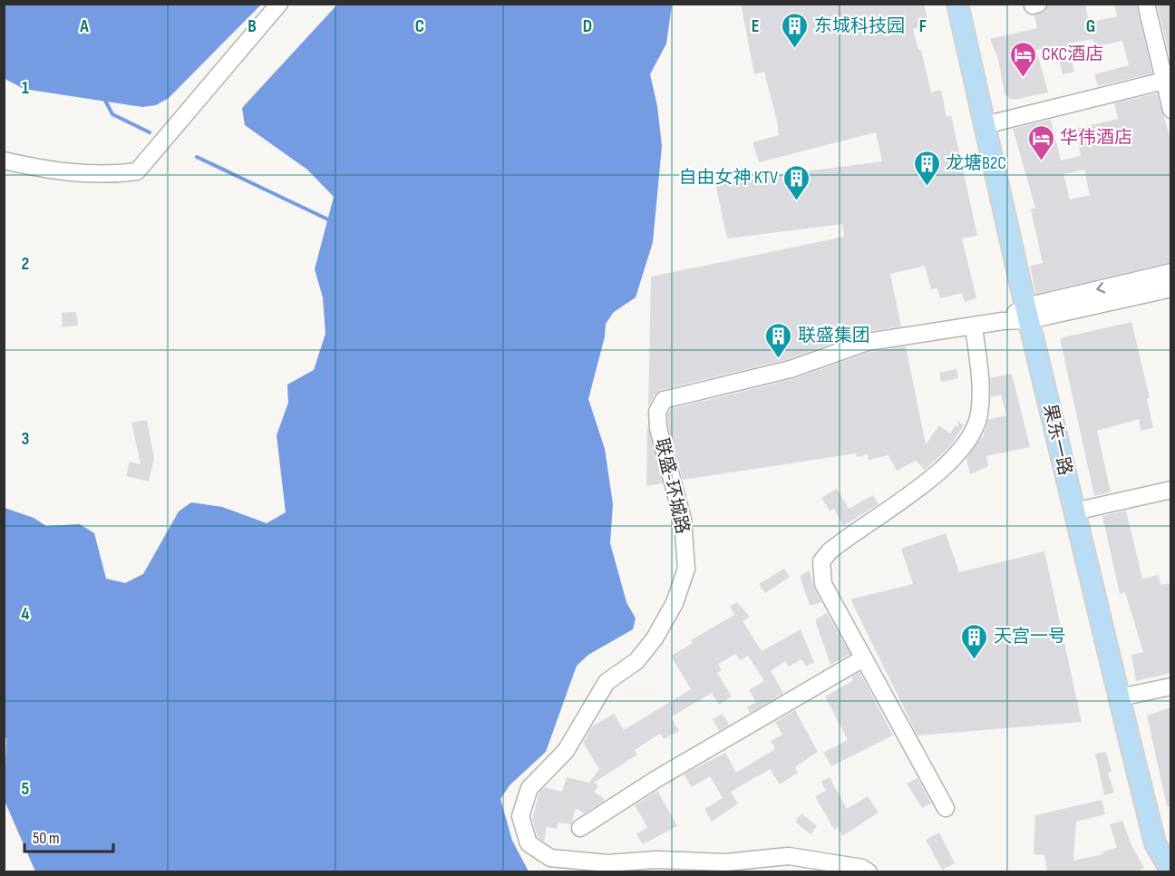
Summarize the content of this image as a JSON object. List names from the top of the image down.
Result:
{
  "streets": {
    "main road": ["果东一路"],
    "street": ["联盛-环城路"]
  },
  "crossings": [
    ["果东一路", "联盛-环城路"]
  ],
  "places": {
    "building": [
      "东城科技园",
      "龙塘B2C",
      "自由女神 KTV",
      "联盛集团",
      "天宫一号"
    ],
    "hotel": ["CKC酒店", "华伟酒店"]
  },
  "scale_bar": "50 m",
  "grid": {
    "columns": [
      "A",
      "B",
      "C",
      "D",
      "E",
      "F",
      "G"
    ],
    "rows": [
      "1",
      "2",
      "3",
      "4",
      "5"
    ]
  }
}
